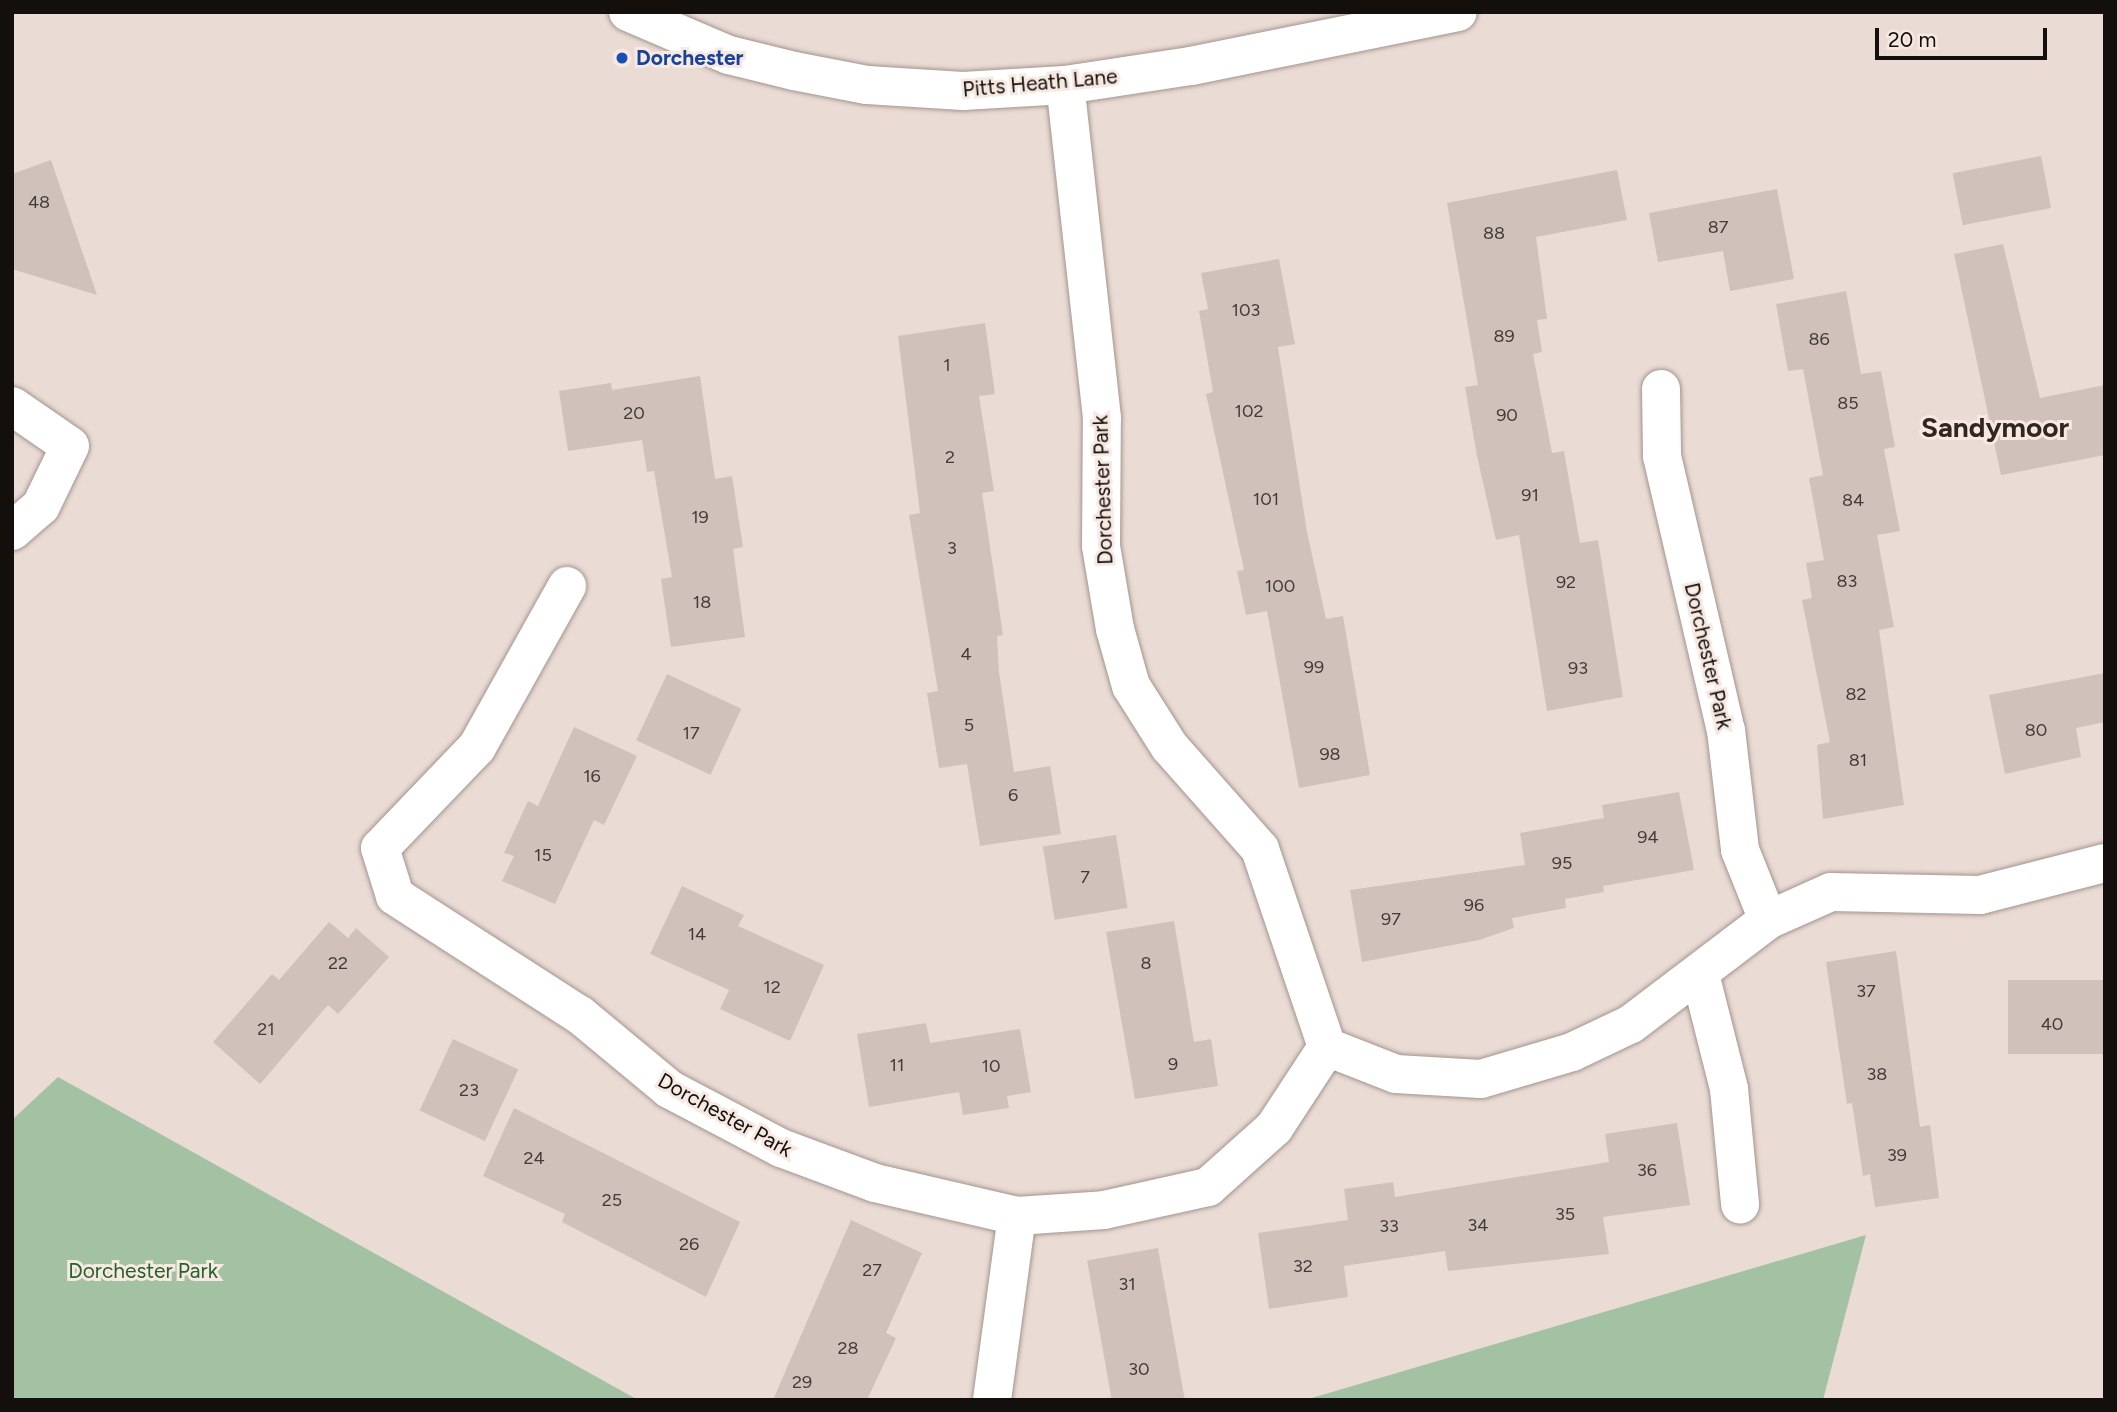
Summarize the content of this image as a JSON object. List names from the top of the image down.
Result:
{
  "streets": {
    "street": ["Pitts Heath Lane", "Dorchester Park"]
  },
  "crossings": [
    ["Pitts Heath Lane", "Dorchester Park"]
  ],
  "districts": ["Sandymoor"],
  "parks": ["Dorchester Park"],
  "places": ["Dorchester"],
  "house_numbers": [
    "48",
    "87",
    "88",
    "103",
    "89",
    "86",
    "1",
    "85",
    "102",
    "20",
    "90",
    "2",
    "91",
    "101",
    "84",
    "19",
    "3",
    "83",
    "92",
    "100",
    "18",
    "4",
    "99",
    "93",
    "82",
    "5",
    "80",
    "17",
    "98",
    "81",
    "16",
    "6",
    "94",
    "15",
    "95",
    "7",
    "96",
    "97",
    "14",
    "22",
    "8",
    "12",
    "37",
    "40",
    "21",
    "9",
    "11",
    "10",
    "38",
    "23",
    "39",
    "24",
    "36",
    "25",
    "35",
    "34",
    "33",
    "26",
    "32",
    "27",
    "31",
    "28",
    "30",
    "29"
  ],
  "scale_bar": "20 m"
}
